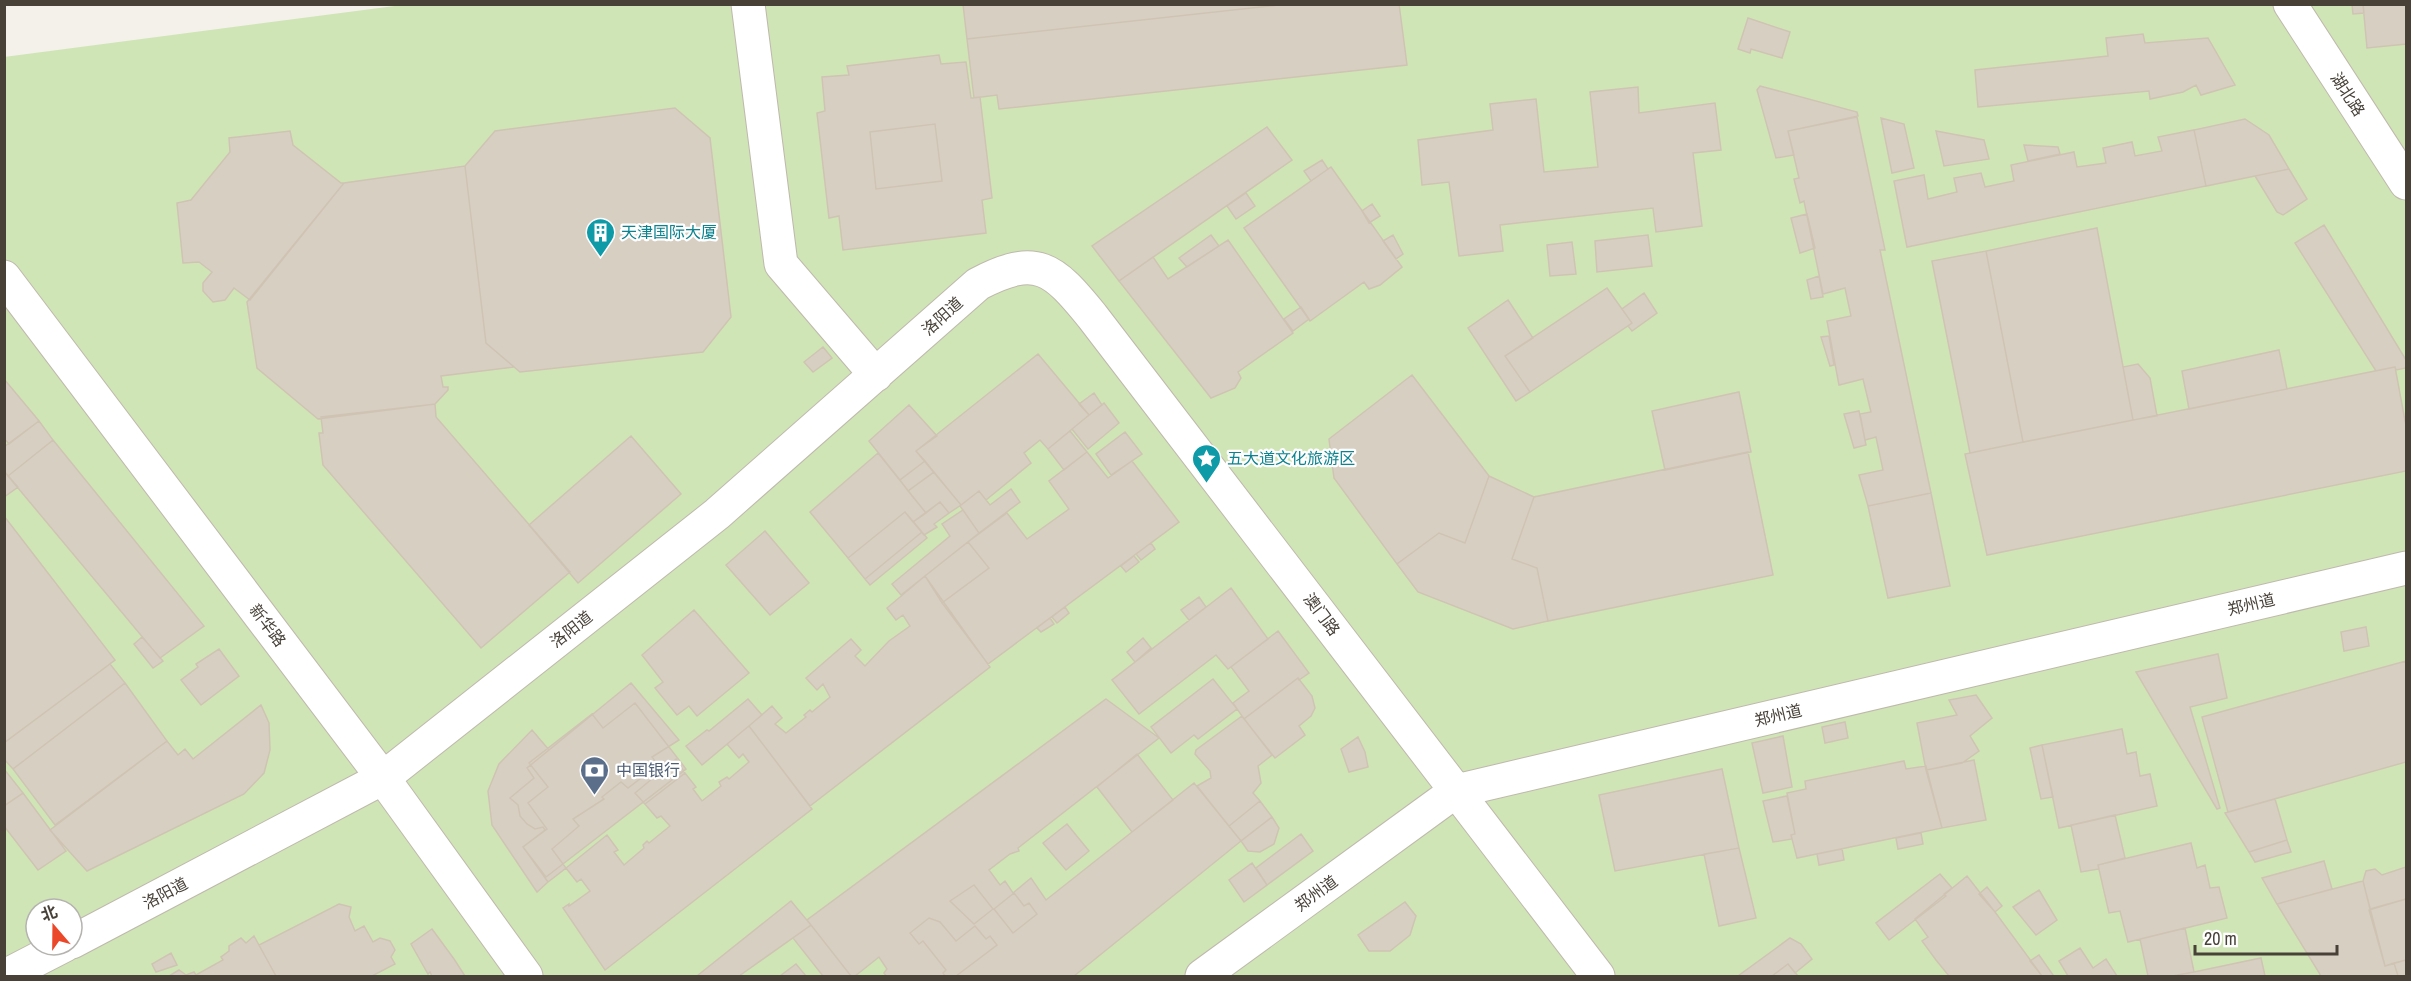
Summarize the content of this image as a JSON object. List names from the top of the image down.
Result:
{
  "streets": {
    "street": [
      "湖北路",
      "洛阳道",
      "郑州道",
      "澳门路",
      "新华路"
    ]
  },
  "crossings": [
    ["洛阳道", "澳门路"],
    ["洛阳道", "新华路"],
    ["郑州道", "澳门路"]
  ],
  "places": {
    "building": ["天津国际大厦"],
    "place": ["五大道文化旅游区"],
    "bank": ["中国银行"]
  },
  "scale_bar": "20 m",
  "north": "top"
}
